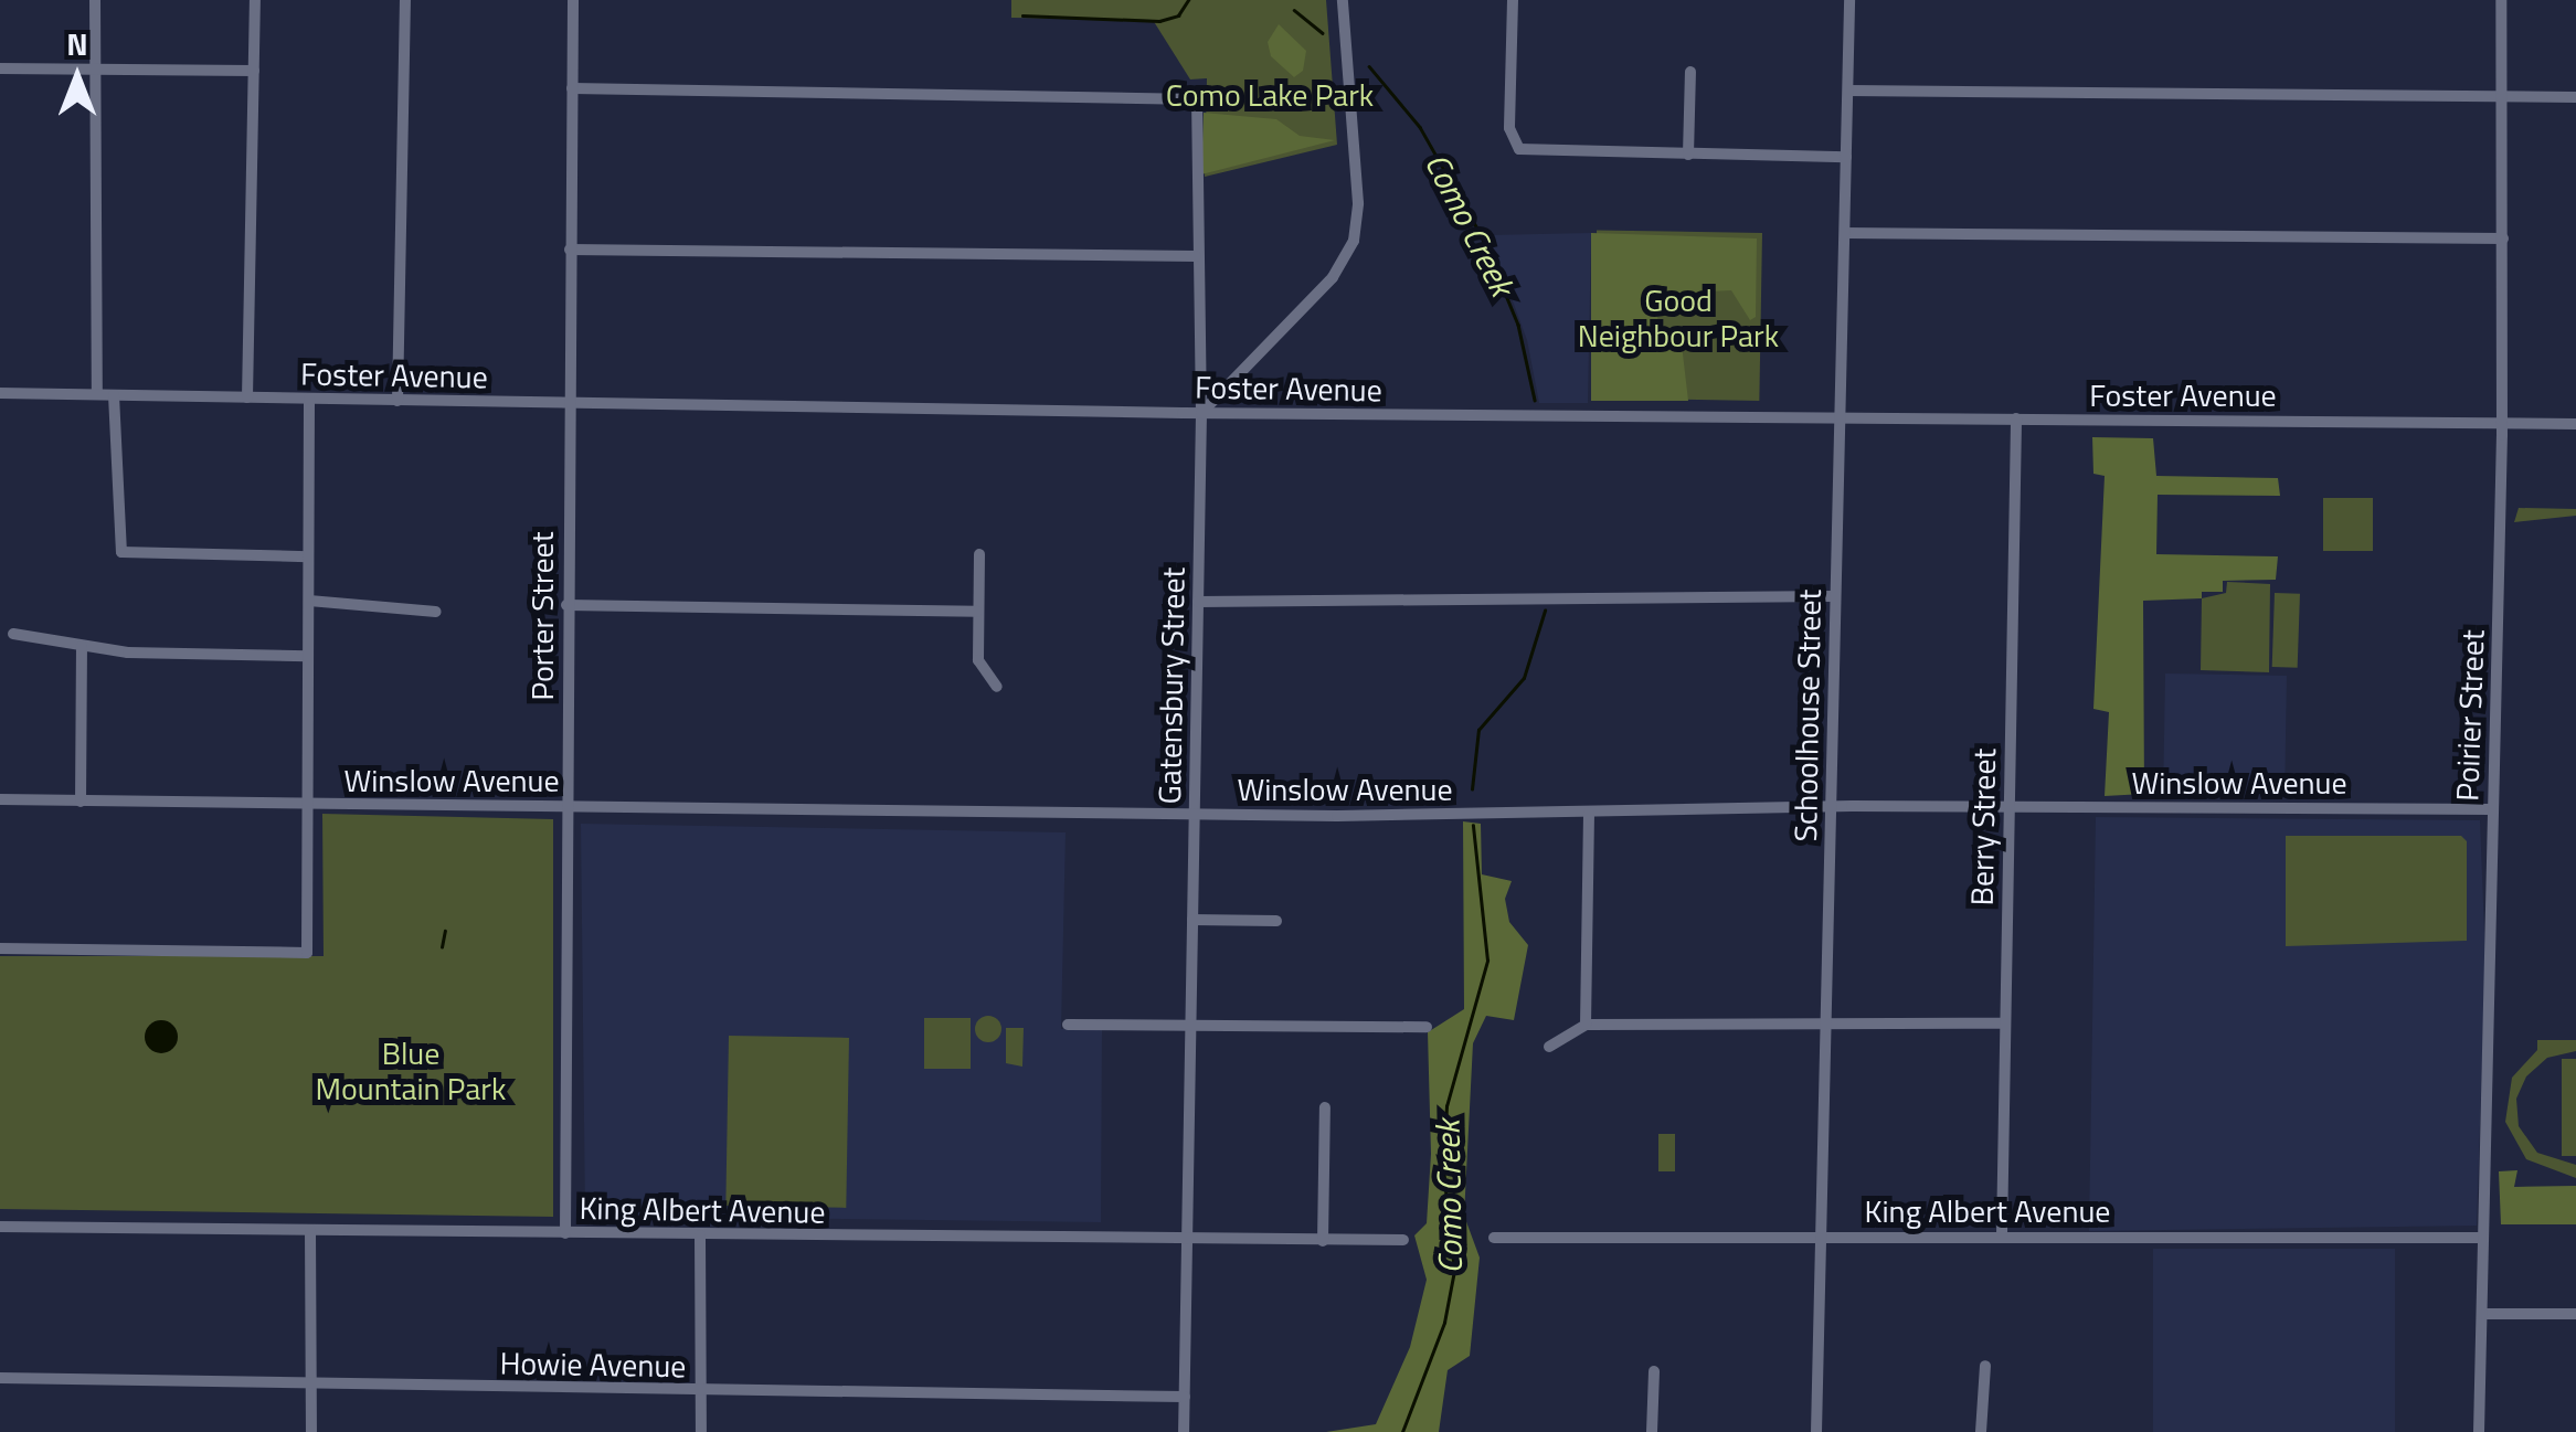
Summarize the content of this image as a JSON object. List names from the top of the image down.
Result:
{
  "streets": {
    "street": [
      "Foster Avenue",
      "Porter Street",
      "Gatensbury Street",
      "Schoolhouse Street",
      "Poirier Street",
      "Winslow Avenue",
      "Berry Street",
      "King Albert Avenue",
      "Howie Avenue"
    ]
  },
  "crossings": [
    ["Foster Avenue", "Porter Street"],
    ["Foster Avenue", "Gatensbury Street"],
    ["Foster Avenue", "Schoolhouse Street"],
    ["Foster Avenue", "Poirier Street"],
    ["Foster Avenue", "Berry Street"],
    ["Porter Street", "Gatensbury Street"],
    ["Porter Street", "Winslow Avenue"],
    ["Porter Street", "King Albert Avenue"],
    ["Gatensbury Street", "Winslow Avenue"],
    ["Gatensbury Street", "King Albert Avenue"],
    ["Gatensbury Street", "Howie Avenue"],
    ["Schoolhouse Street", "Winslow Avenue"],
    ["Schoolhouse Street", "King Albert Avenue"],
    ["Poirier Street", "Winslow Avenue"],
    ["Poirier Street", "King Albert Avenue"],
    ["Winslow Avenue", "Berry Street"],
    ["Berry Street", "King Albert Avenue"]
  ],
  "water": ["Como Creek"],
  "parks": ["Como Lake Park", "Good Neighbour Park", "Blue Mountain Park"],
  "north": "top"
}
